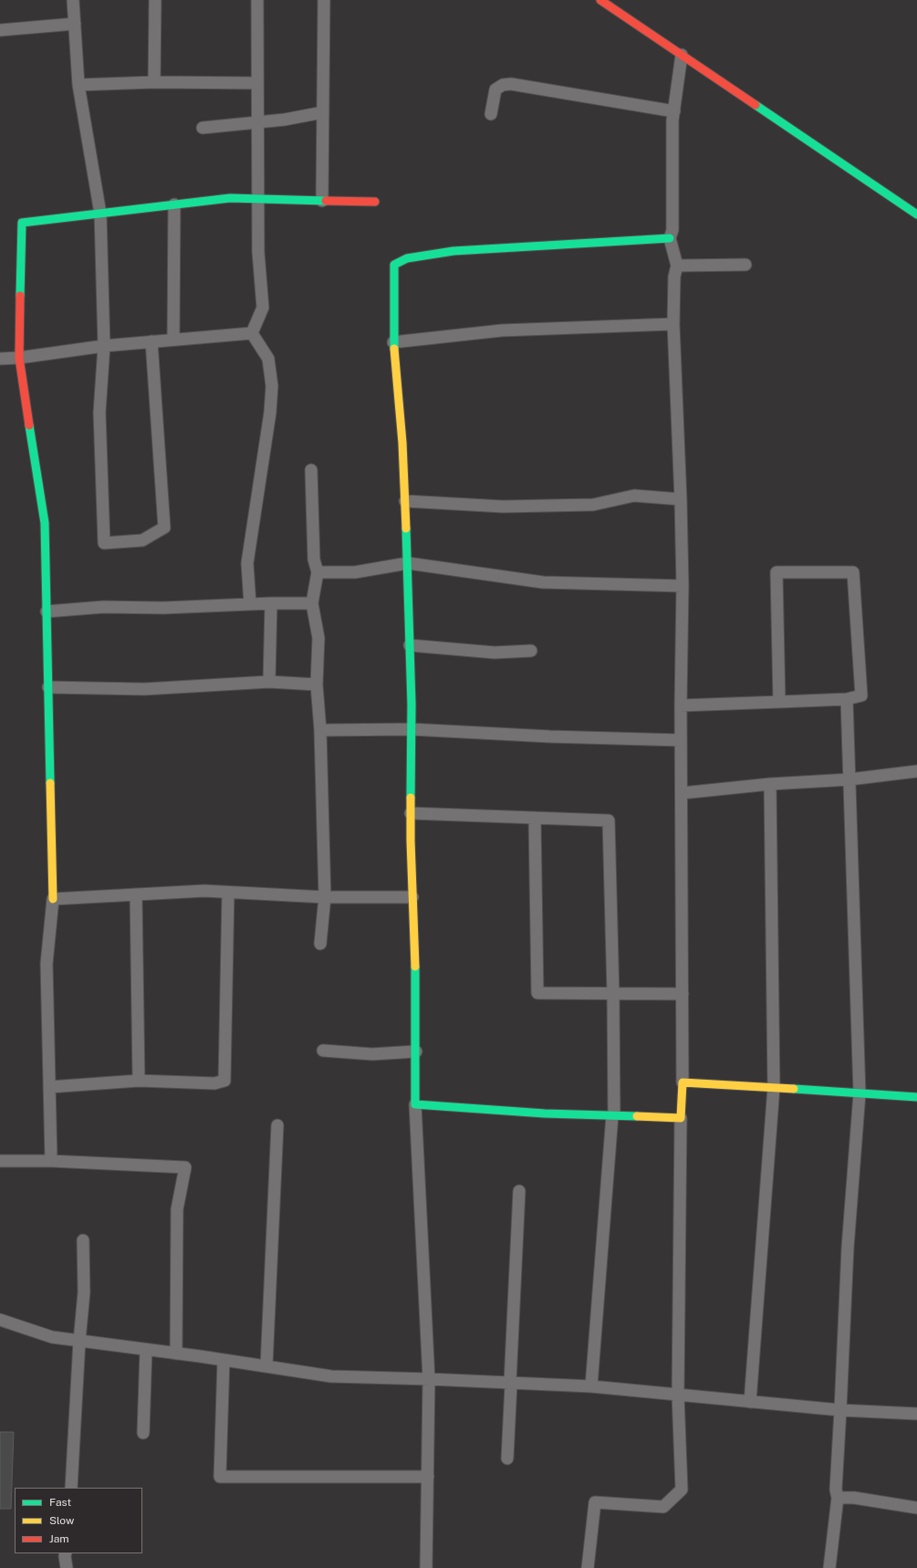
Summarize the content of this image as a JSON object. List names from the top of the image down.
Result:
{
  "legend": ["Fast", "Slow", "Jam"]
}
